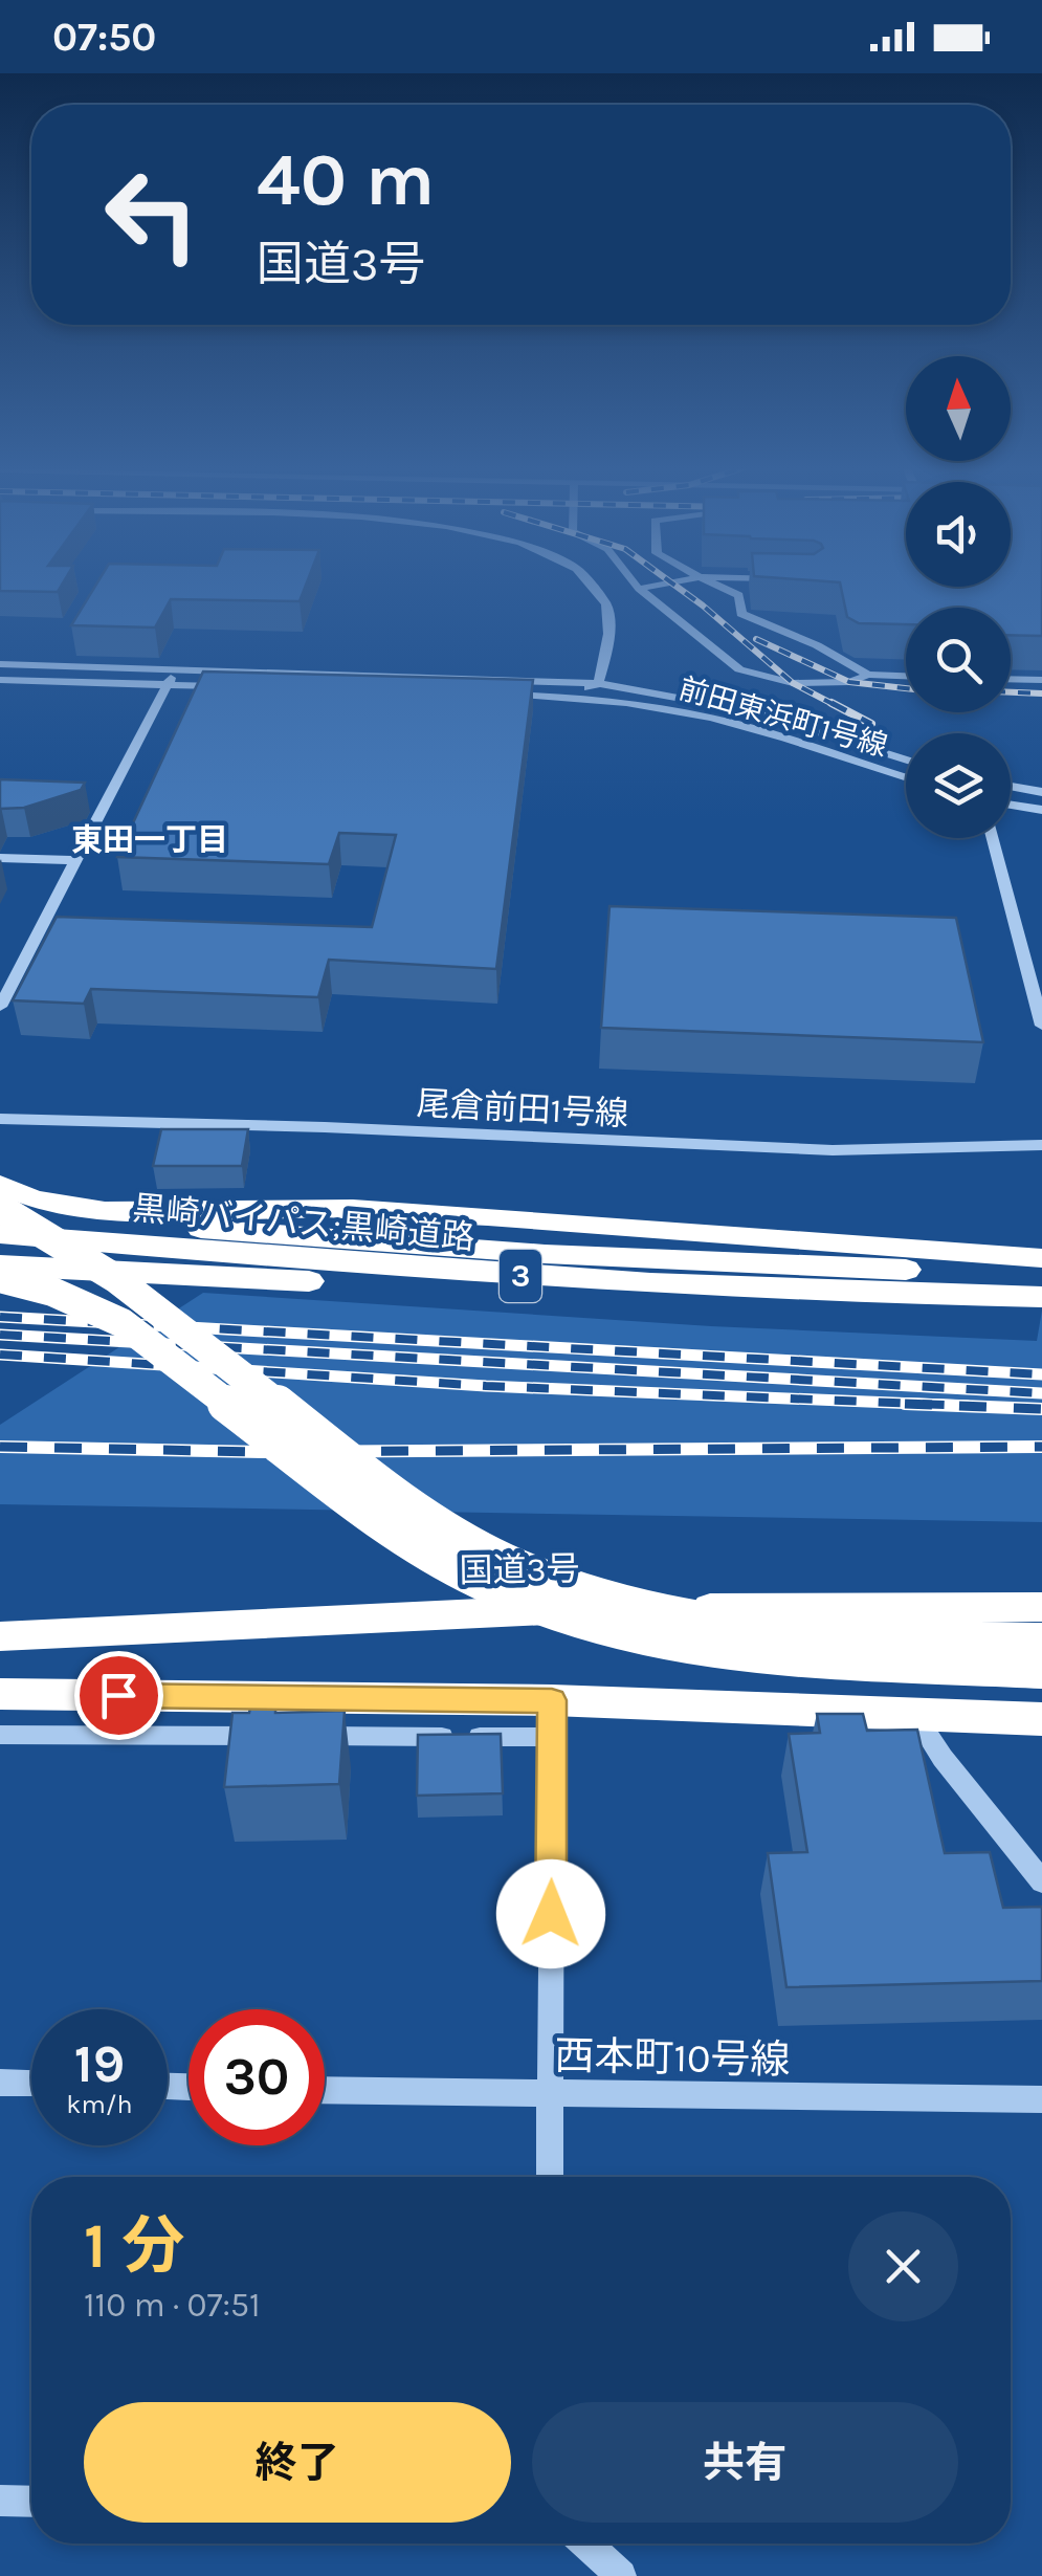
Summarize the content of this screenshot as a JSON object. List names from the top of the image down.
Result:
{
  "streets": {
    "highway": ["黒崎バイパス;黒崎道路", "3", "国道3号"],
    "street": ["前田東浜町1号線", "尾倉前田1号線", "西本町10号線"]
  },
  "districts": ["東田一丁目"],
  "north": "top",
  "page": {
    "status": "07:50",
    "turn": ["40 m", "国道3号"],
    "speed": "19 km/h",
    "limit": "30",
    "heading": ["1 分", "110 m · 07:51"],
    "buttons": ["終了", "共有"]
  }
}
